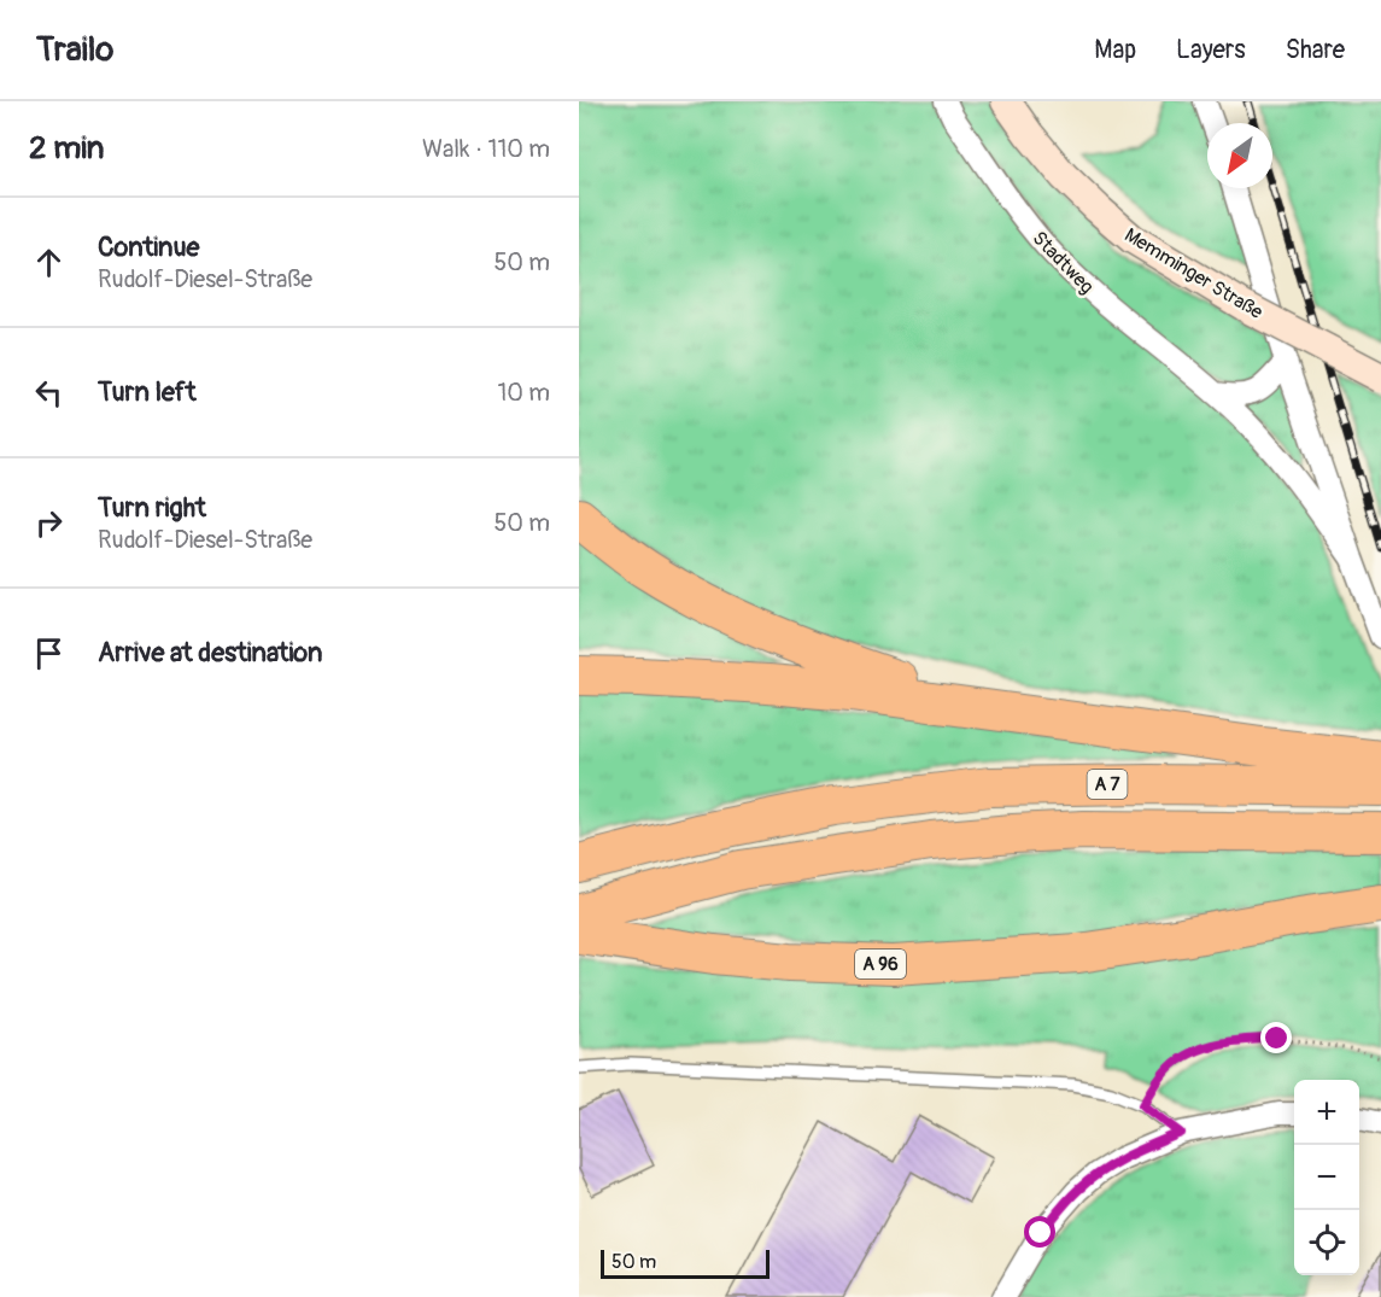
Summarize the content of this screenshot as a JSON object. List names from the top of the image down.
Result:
{
  "streets": {
    "highway": ["A 7", "A 96"],
    "street": ["Stadtweg", "Memminger Straße"]
  },
  "scale_bar": "50 m",
  "north": "bottom left",
  "page": {
    "header": "Trailo",
    "nav": ["Map", "Layers", "Share"],
    "heading": ["2 min", "Walk · 110 m"],
    "list": [
      ["Continue", "Rudolf-Diesel-Straße", "50 m"],
      ["Turn left", "10 m"],
      ["Turn right", "Rudolf-Diesel-Straße", "50 m"],
      "Arrive at destination"
    ],
    "map_buttons": ["+", "−"],
    "scale": "50 m"
  }
}
